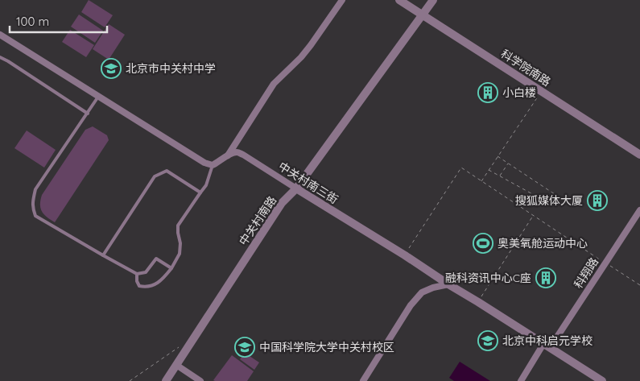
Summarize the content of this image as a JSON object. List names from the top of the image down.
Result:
{
  "streets": {
    "street": [
      "科学院南路",
      "中关村南三街",
      "中关村南路",
      "科翔路"
    ]
  },
  "crossings": [
    ["科学院南路", "中关村南路"],
    ["中关村南三街", "中关村南路"],
    ["中关村南三街", "科翔路"]
  ],
  "places": {
    "school or university": ["北京市中关村中学", "北京中科启元学校", "中国科学院大学中关村校区"],
    "building": ["小白楼", "搜狐媒体大厦", "融科资讯中心C座"],
    "sports": ["奥美氧舱运动中心"]
  },
  "scale_bar": "100 m"
}
